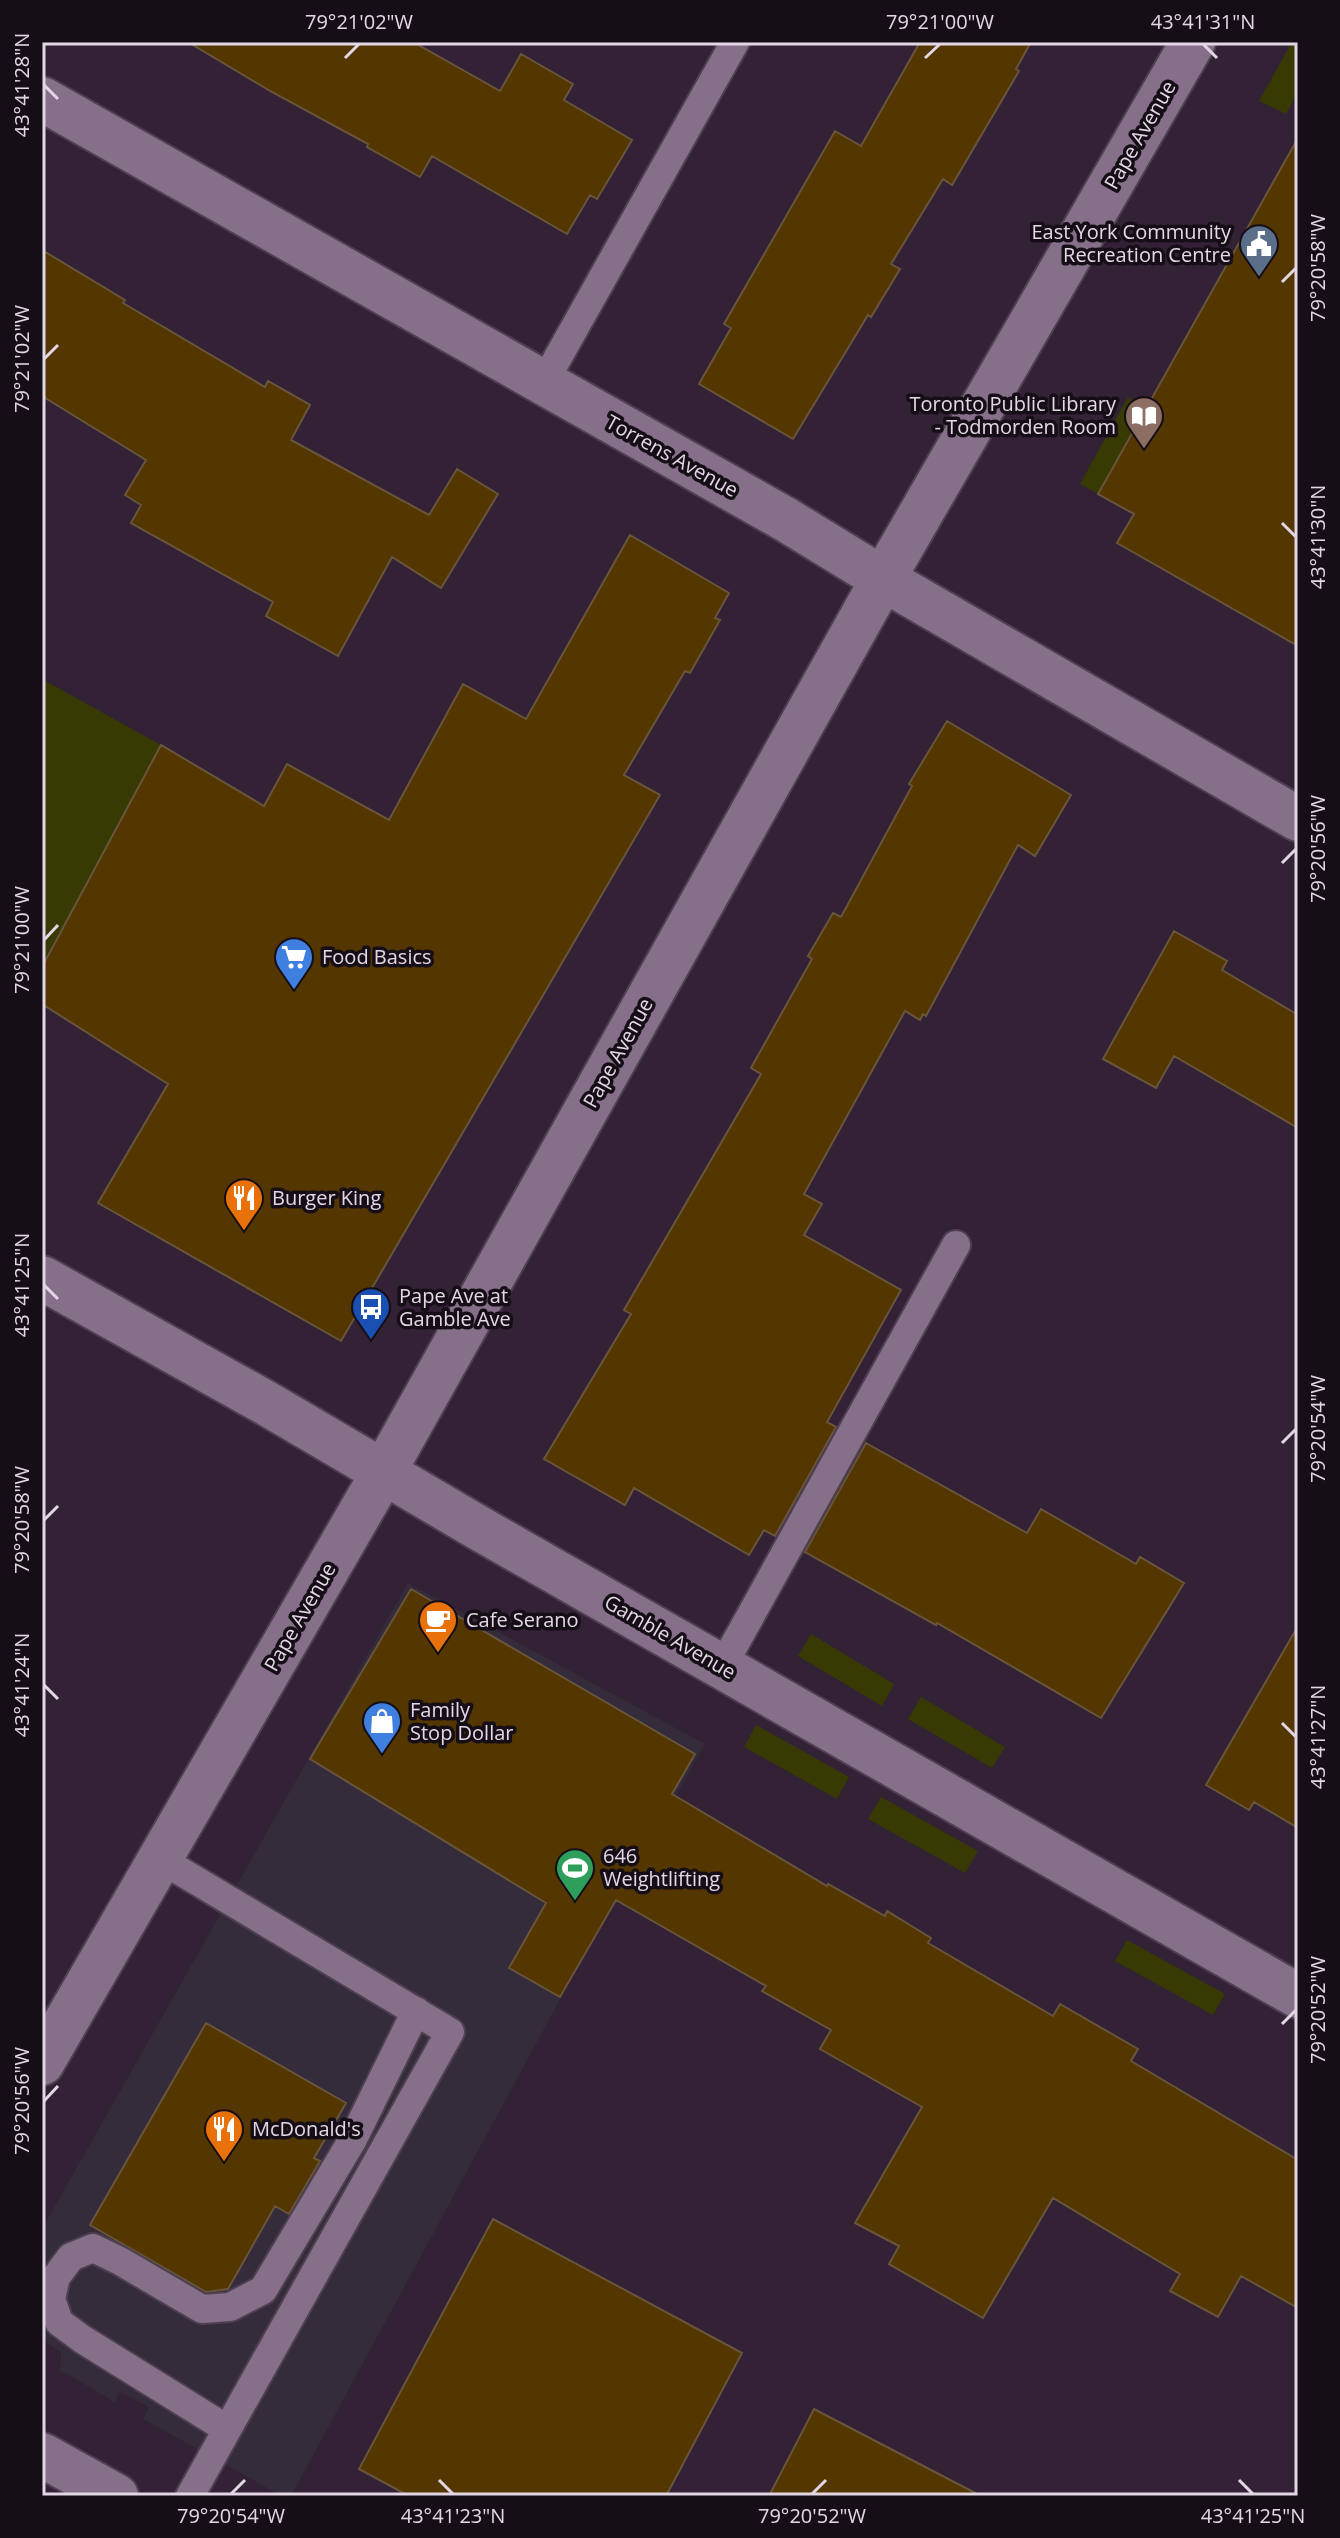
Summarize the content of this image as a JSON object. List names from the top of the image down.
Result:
{
  "streets": {
    "street": ["Pape Avenue", "Torrens Avenue", "Gamble Avenue"]
  },
  "crossings": [
    ["Pape Avenue", "Torrens Avenue"],
    ["Pape Avenue", "Gamble Avenue"]
  ],
  "places": {
    "public building": ["East York Community Recreation Centre"],
    "library": ["Toronto Public Library - Todmorden Room"],
    "supermarket": ["Food Basics"],
    "restaurant": ["Burger King", "McDonald's"],
    "bus stop": ["Pape Ave at Gamble Ave"],
    "cafe": ["Cafe Serano"],
    "shop": ["Family Stop Dollar"],
    "sports": ["646 Weightlifting"]
  },
  "coordinates": [
    "79°21'02\"W",
    "79°21'00\"W",
    "43°41'31\"N",
    "43°41'28\"N",
    "79°20'58\"W",
    "43°41'30\"N",
    "79°20'56\"W",
    "43°41'25\"N",
    "79°20'54\"W",
    "43°41'24\"N",
    "43°41'27\"N",
    "79°20'52\"W",
    "43°41'23\"N"
  ]
}
